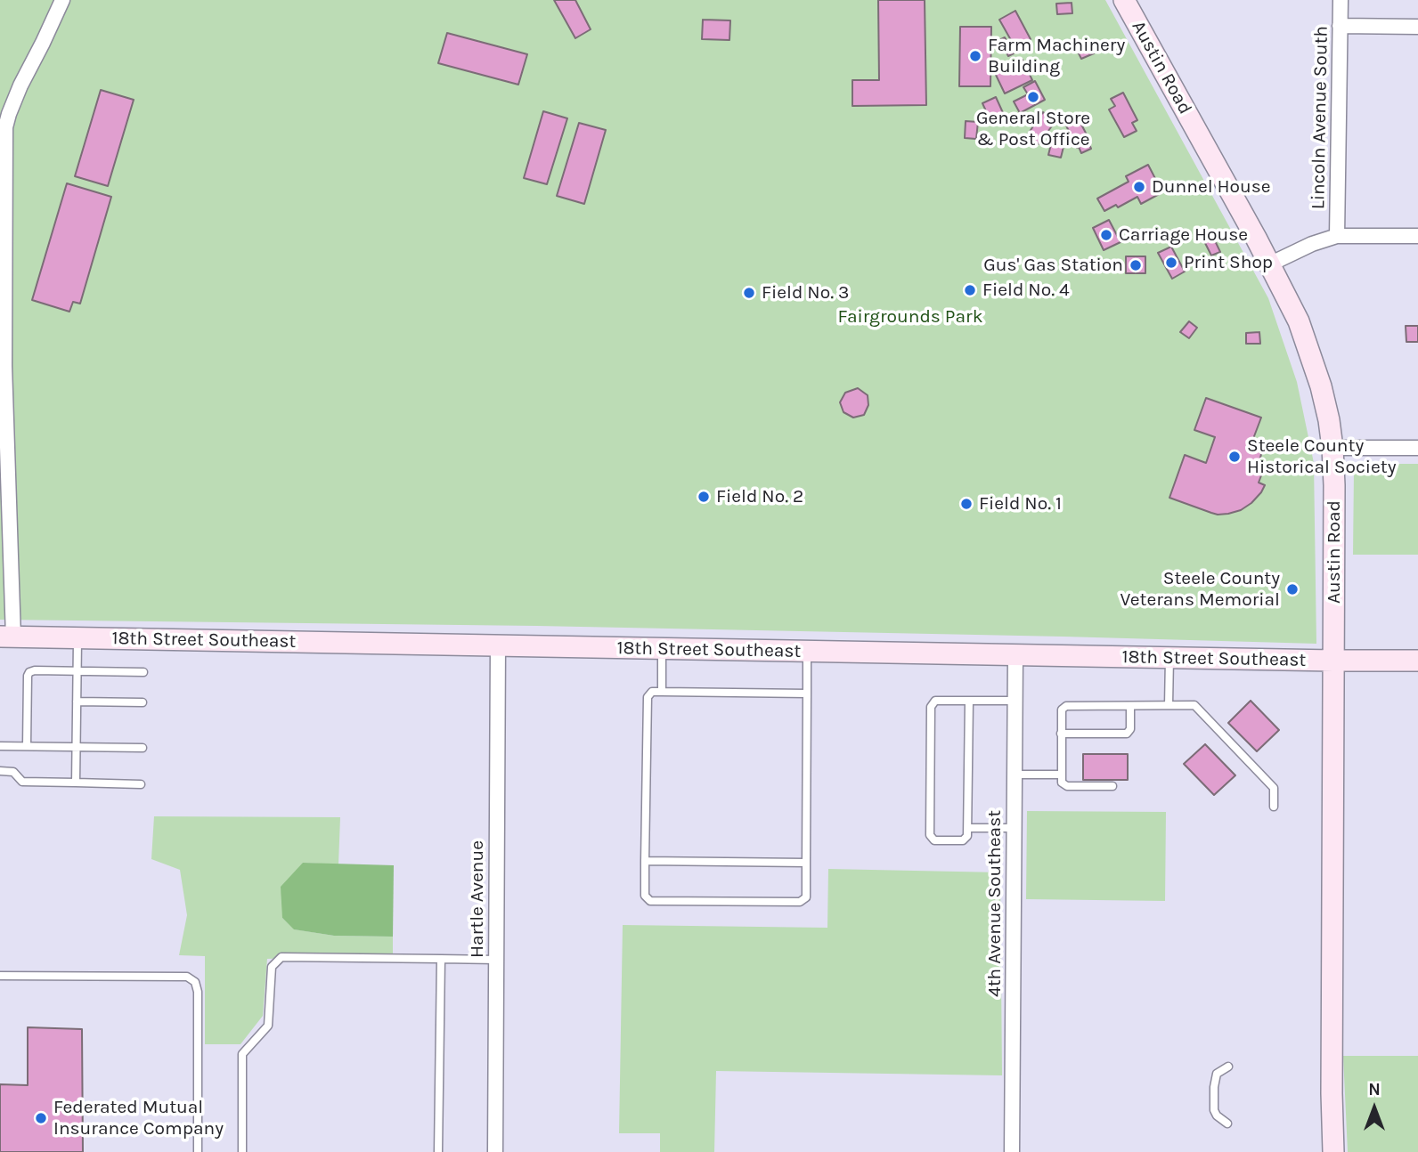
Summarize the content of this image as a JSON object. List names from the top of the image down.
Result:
{
  "streets": {
    "street": [
      "Austin Road",
      "Lincoln Avenue South",
      "18th Street Southeast",
      "Hartle Avenue",
      "4th Avenue Southeast"
    ]
  },
  "crossings": [
    ["Austin Road", "18th Street Southeast"],
    ["18th Street Southeast", "Hartle Avenue"],
    ["18th Street Southeast", "4th Avenue Southeast"]
  ],
  "parks": ["Fairgrounds Park"],
  "places": [
    "Farm Machinery Building",
    "General Store & Post Office",
    "Dunnel House",
    "Carriage House",
    "Print Shop",
    "Gus' Gas Station",
    "Field No. 4",
    "Field No. 3",
    "Steele County Historical Society",
    "Field No. 2",
    "Field No. 1",
    "Steele County Veterans Memorial",
    "Federated Mutual Insurance Company"
  ],
  "north": "top"
}
